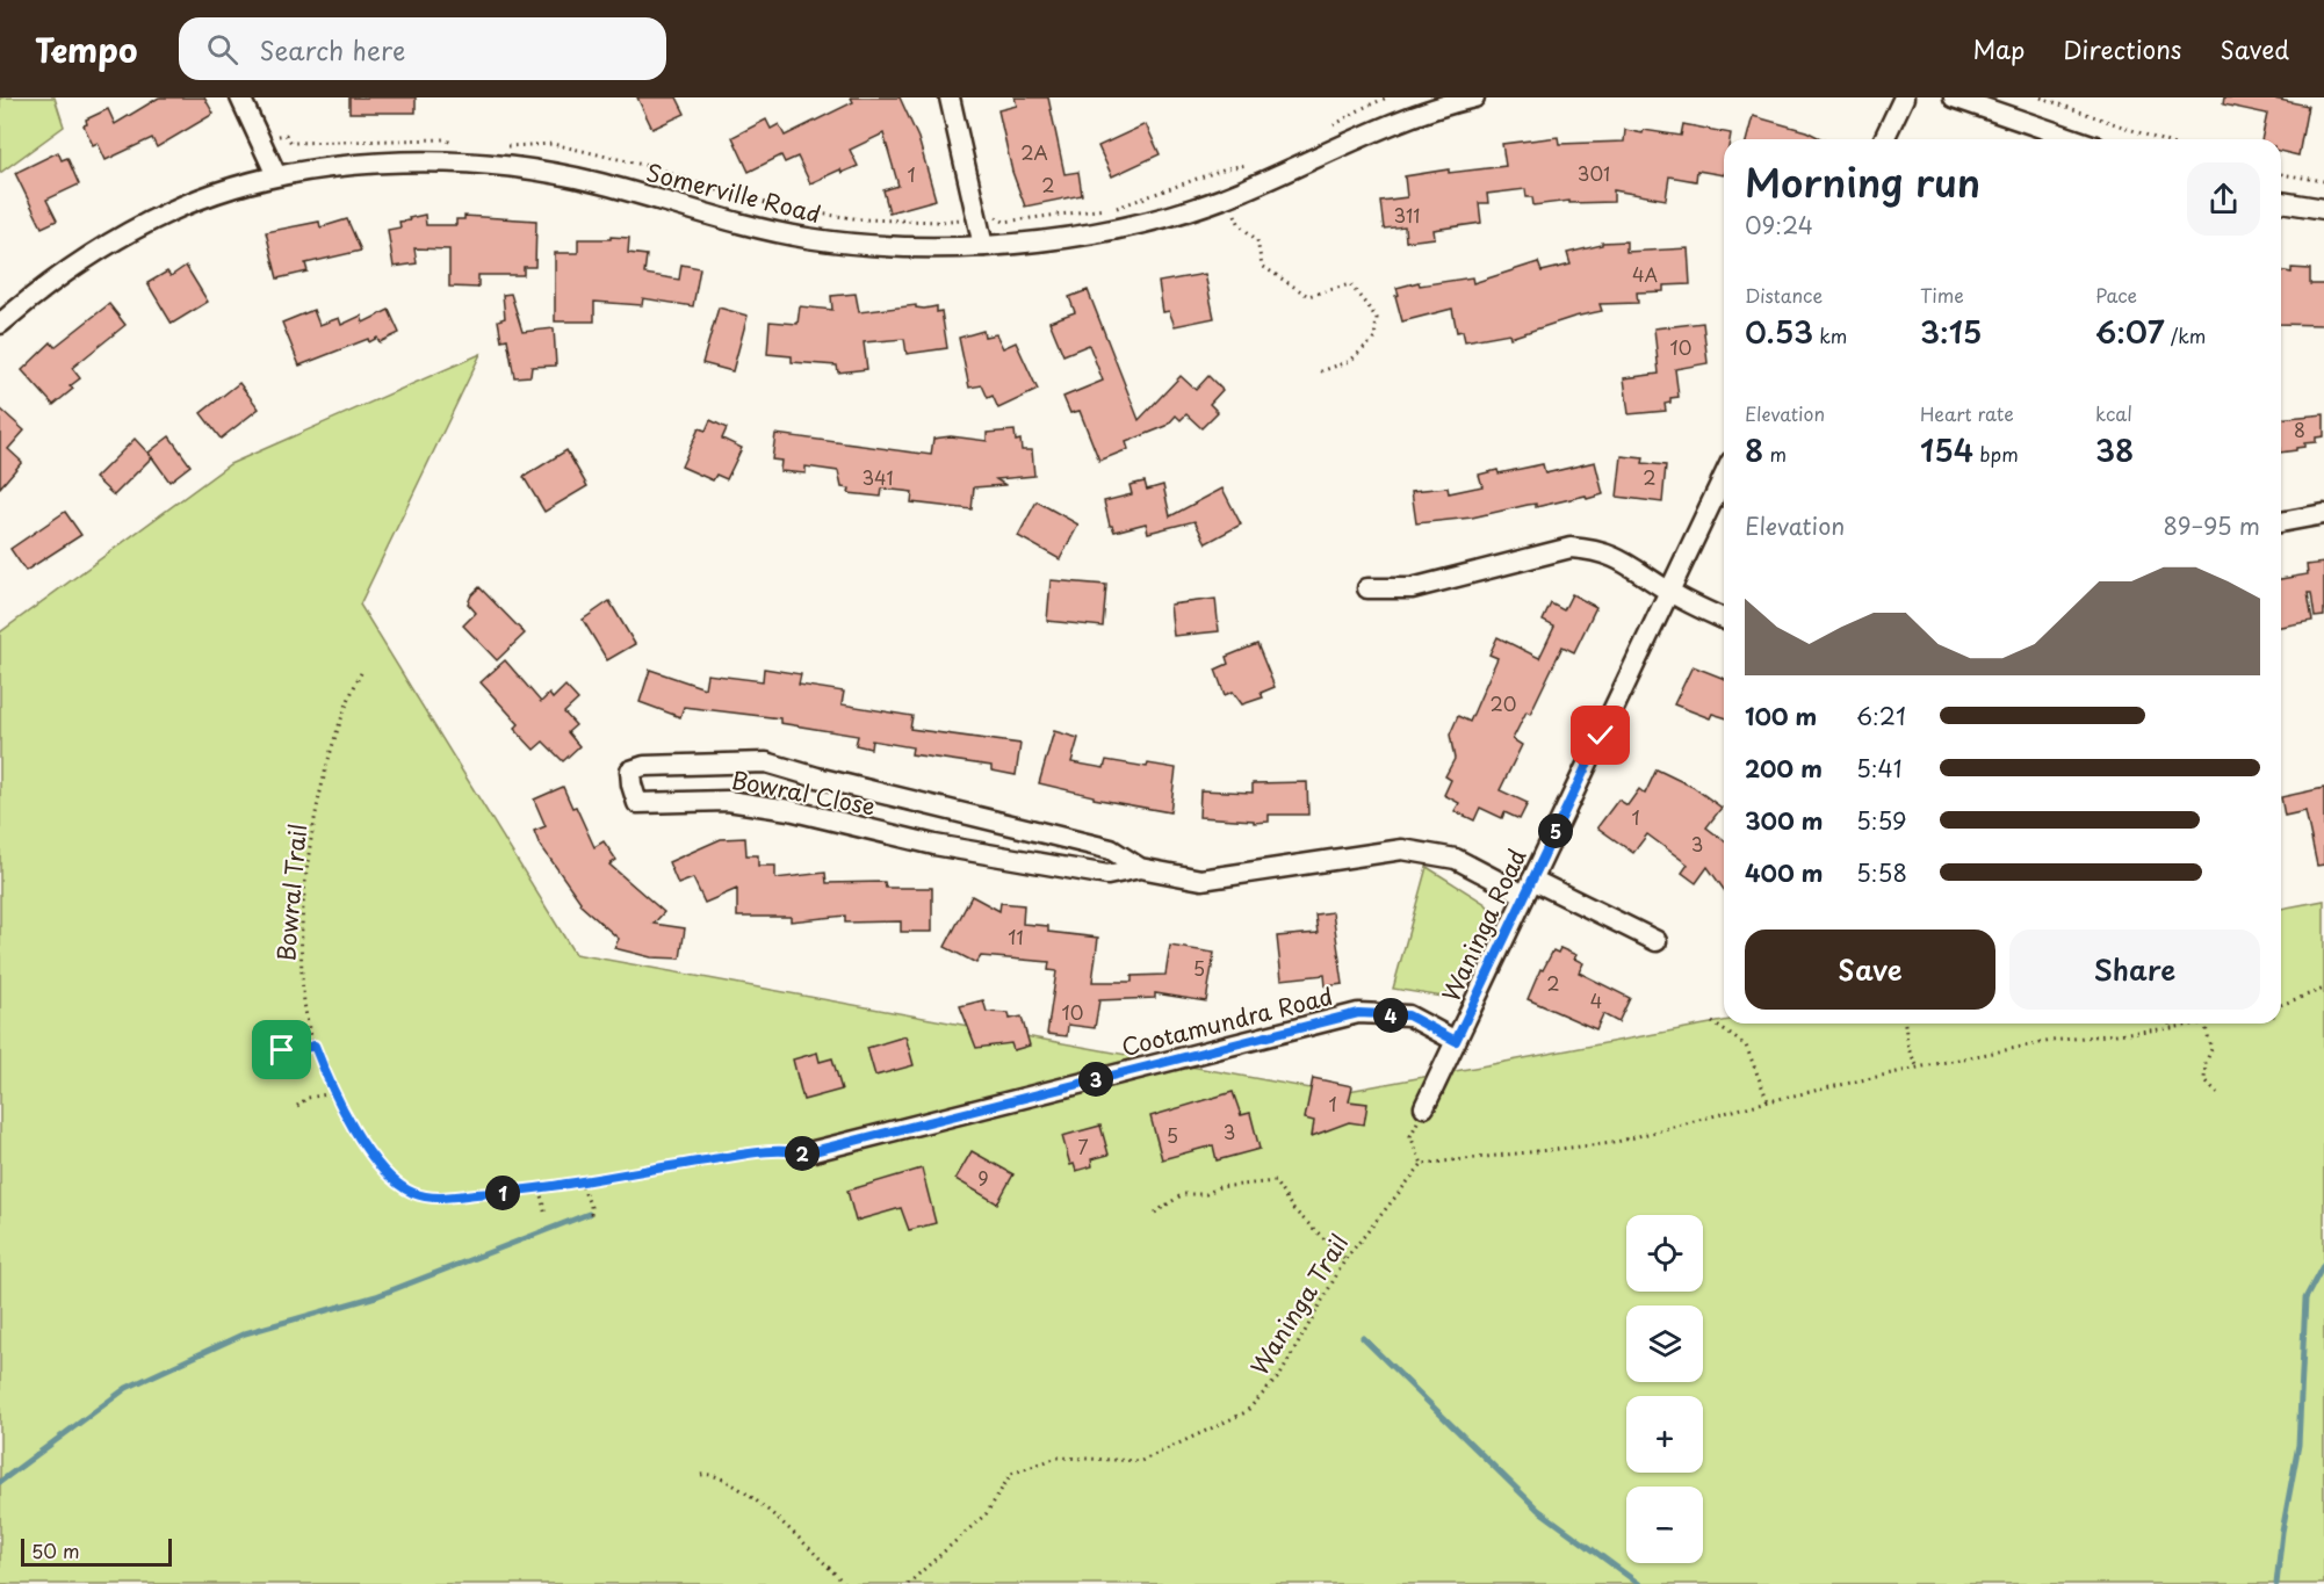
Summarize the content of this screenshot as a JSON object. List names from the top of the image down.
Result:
{
  "streets": {
    "street": [
      "Somerville Road",
      "Bowral Close",
      "Waninga Road",
      "Cootamundra Road"
    ],
    "path": ["Bowral Trail", "Waninga Trail"]
  },
  "crossings": [
    ["Bowral Close", "Waninga Road"],
    ["Bowral Trail", "Cootamundra Road"],
    ["Waninga Road", "Cootamundra Road"]
  ],
  "house_numbers": [
    "2A",
    "301",
    "1",
    "2",
    "311",
    "4A",
    "10",
    "8",
    "341",
    "2",
    "20",
    "1",
    "3",
    "11",
    "5",
    "2",
    "4",
    "10",
    "1",
    "3",
    "5",
    "7",
    "9"
  ],
  "scale_bar": "50 m",
  "page": {
    "header": "Tempo",
    "search": "Search here",
    "nav": ["Map", "Directions", "Saved"],
    "heading": ["Morning run", "09:24"],
    "stats": [
      ["Distance", "0.53 km"],
      ["Time", "3:15"],
      ["Pace", "6:07 /km"],
      ["Elevation", "8 m"],
      ["Heart rate", "154 bpm"],
      ["kcal", "38"]
    ],
    "chart": ["Elevation", "89–95 m"],
    "list": [
      {
        "name": "100 m",
        "note": "6:21"
      },
      {
        "name": "200 m",
        "note": "5:41"
      },
      {
        "name": "300 m",
        "note": "5:59"
      },
      {
        "name": "400 m",
        "note": "5:58"
      }
    ],
    "pins": [
      "5",
      "4",
      "3",
      "2",
      "1"
    ],
    "buttons": ["Save", "Share"],
    "map_buttons": ["+", "−"],
    "scale": "50 m"
  }
}
